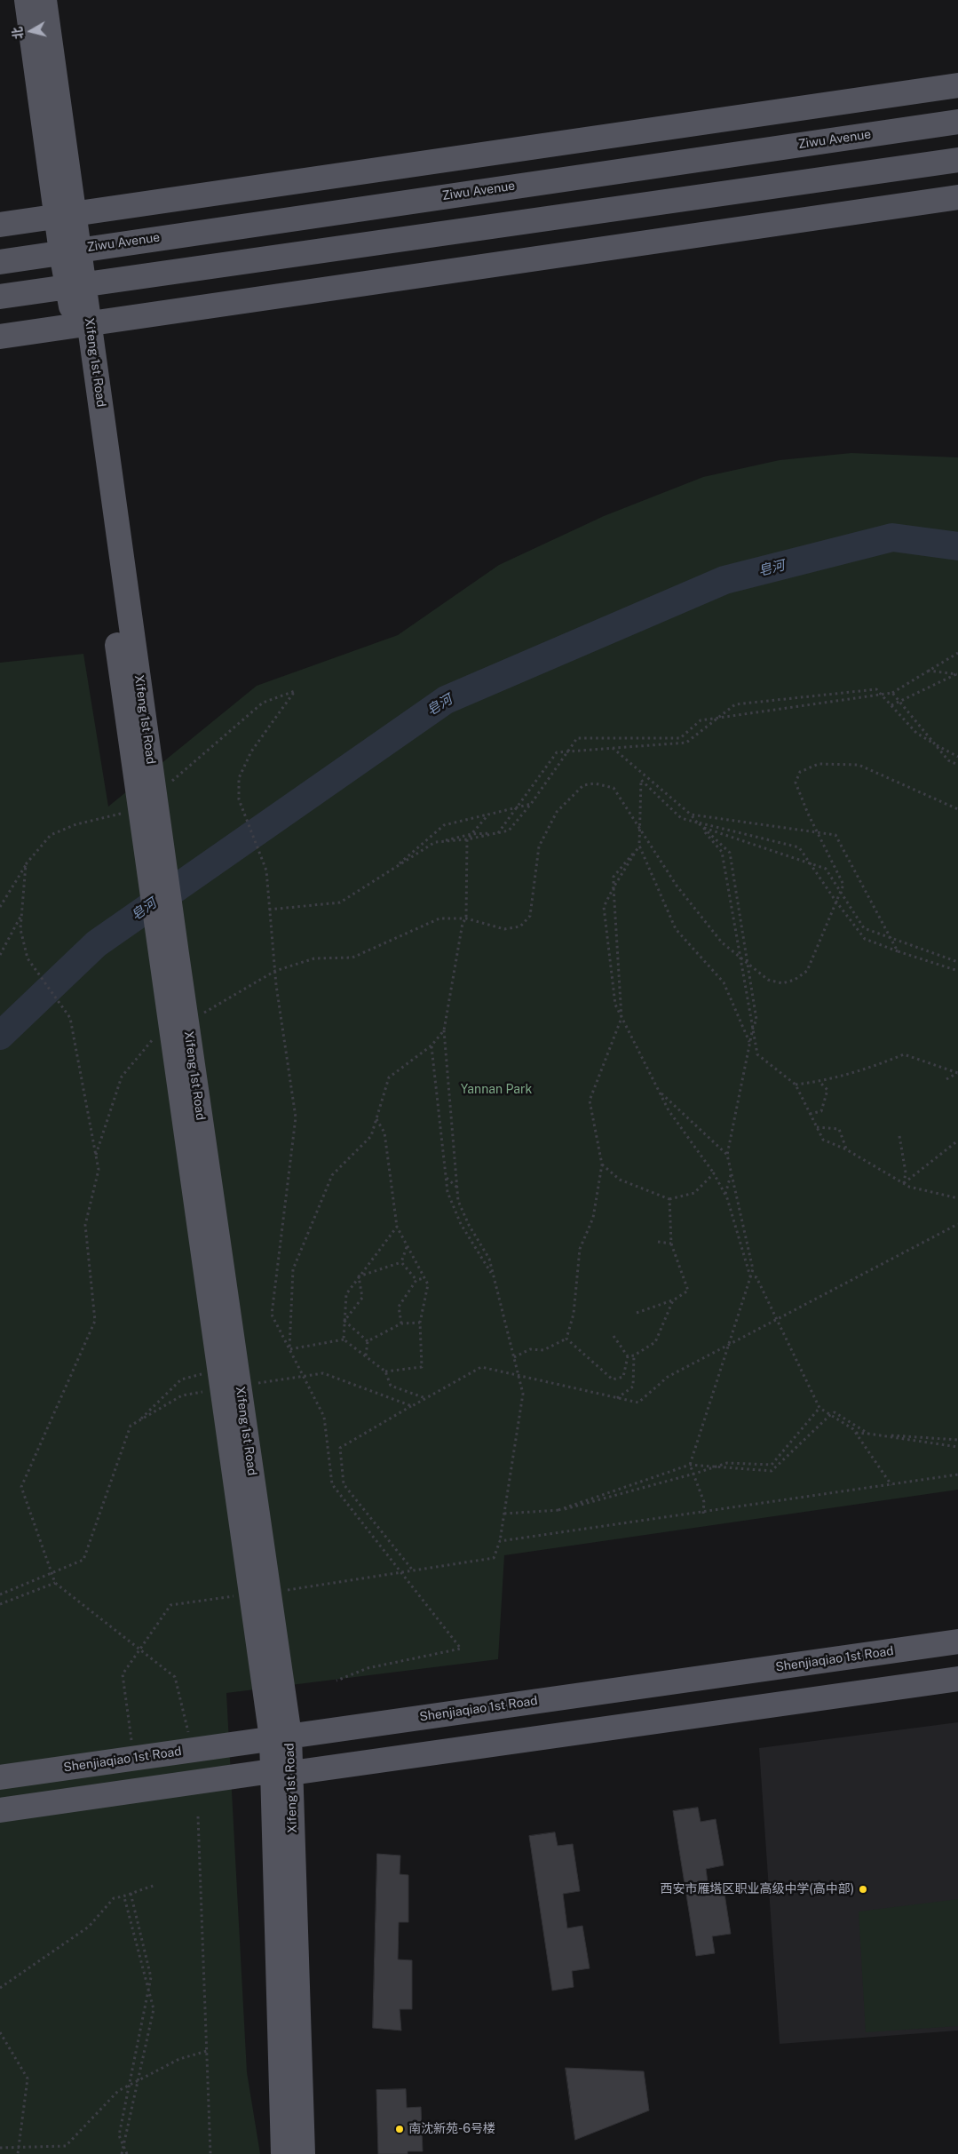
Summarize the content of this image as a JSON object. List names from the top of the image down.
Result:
{
  "streets": {
    "main road": ["Ziwu Avenue", "Xifeng 1st Road", "Shenjiaqiao 1st Road"]
  },
  "crossings": [
    ["Ziwu Avenue", "Xifeng 1st Road"],
    ["Xifeng 1st Road", "Shenjiaqiao 1st Road"]
  ],
  "water": ["皂河"],
  "parks": ["Yannan Park"],
  "places": ["西安市雁塔区职业高级中学(高中部)", "南沈新苑-6号楼"],
  "north": "left"
}
